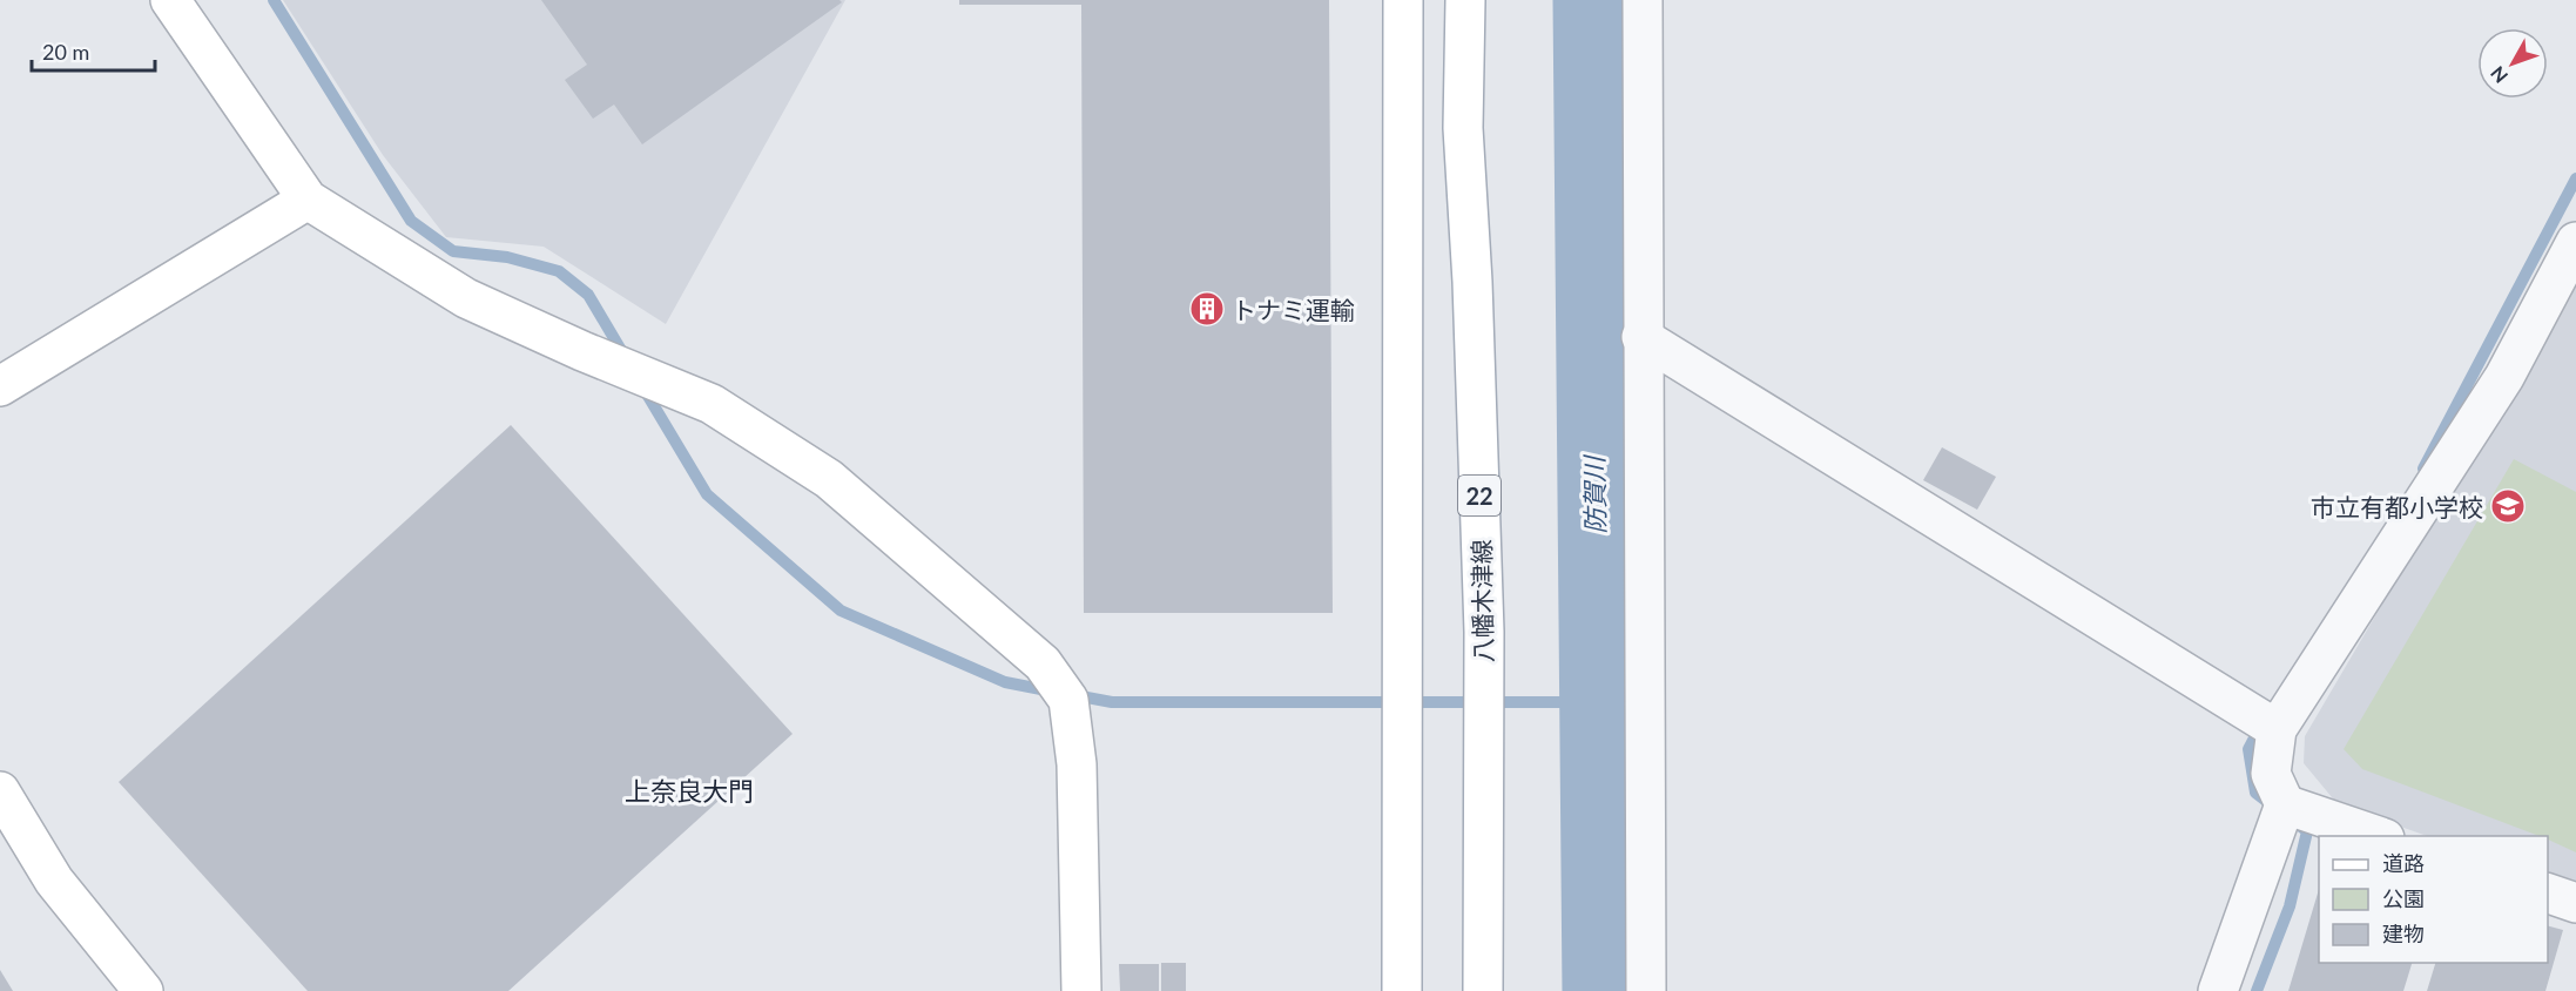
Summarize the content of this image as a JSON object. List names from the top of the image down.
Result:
{
  "streets": {
    "street": ["22", "八幡木津線"]
  },
  "districts": ["上奈良大門"],
  "water": ["防賀川"],
  "places": {
    "building": ["トナミ運輸"],
    "school or university": ["市立有都小学校"]
  },
  "legend": ["道路", "公園", "建物"],
  "scale_bar": "20 m",
  "north": "bottom left"
}
